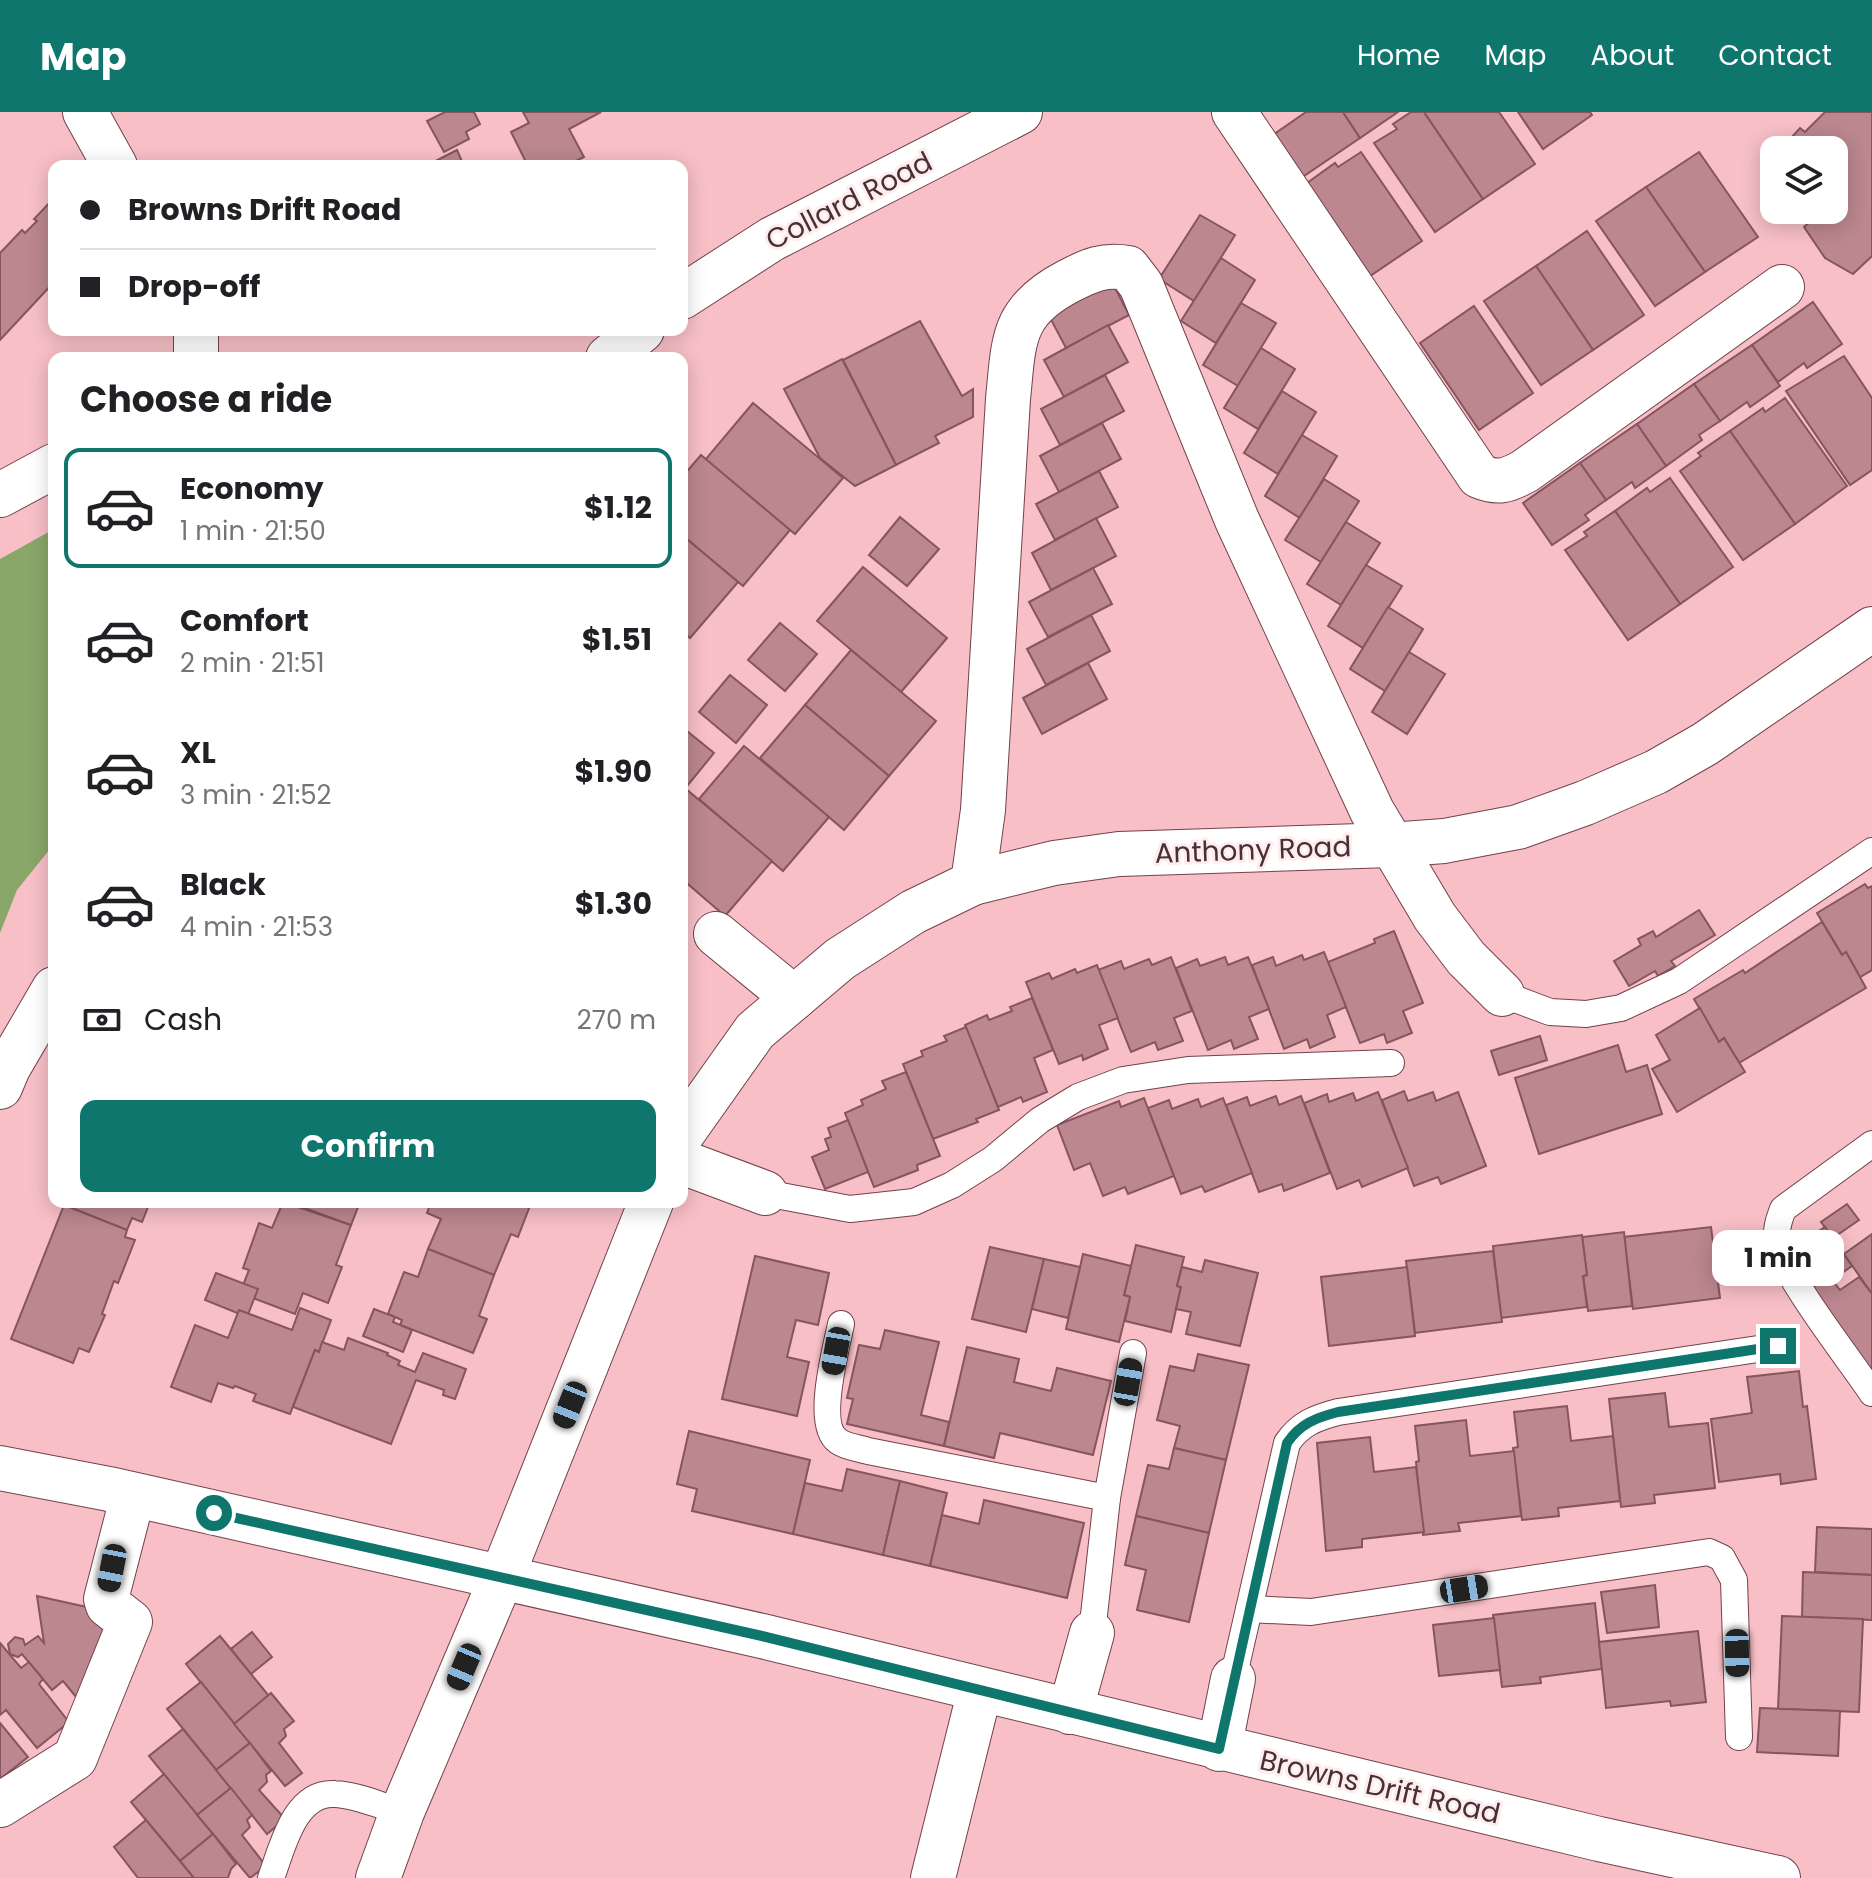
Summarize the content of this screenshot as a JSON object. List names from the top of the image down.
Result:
{
  "streets": {
    "street": ["Collard Road", "Anthony Road", "Browns Drift Road"]
  },
  "page": {
    "header": "Map",
    "nav": [
      "Home",
      "Map",
      "About",
      "Contact"
    ],
    "banner": ["Browns Drift Road", "Drop-off"],
    "heading": "Choose a ride",
    "list": [
      {
        "name": "Economy",
        "note": "1 min · 21:50",
        "value": "$1.12"
      },
      {
        "name": "Comfort",
        "note": "2 min · 21:51",
        "value": "$1.51"
      },
      {
        "name": "XL",
        "note": "3 min · 21:52",
        "value": "$1.90"
      },
      {
        "name": "Black",
        "note": "4 min · 21:53",
        "value": "$1.30"
      }
    ],
    "pay": ["Cash", "270 m"],
    "buttons": "Confirm",
    "bubble": "1 min"
  }
}
